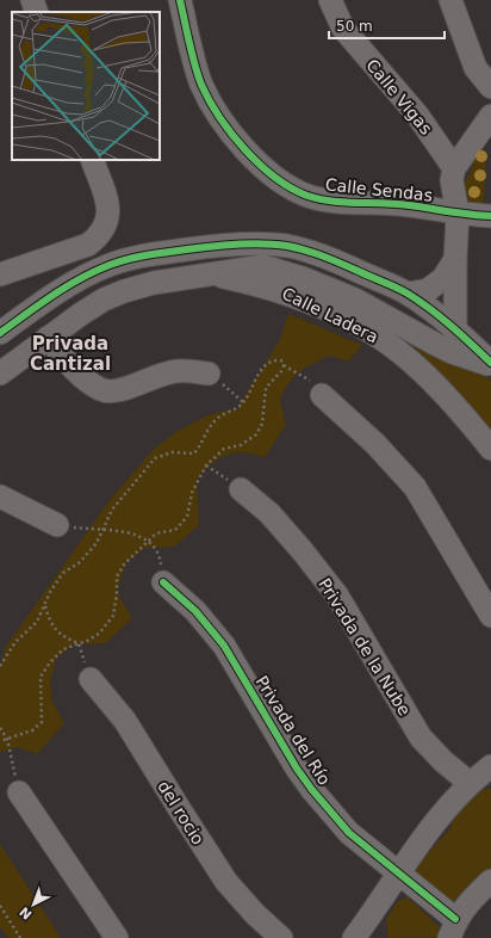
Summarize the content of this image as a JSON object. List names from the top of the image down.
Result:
{
  "streets": {
    "street": [
      "Calle Vigas",
      "Calle Sendas",
      "Calle Ladera",
      "Privada de la Nube",
      "Privada del Río",
      "del rocio"
    ]
  },
  "districts": ["Privada Cantizal"],
  "scale_bar": "50 m",
  "north": "bottom left"
}
